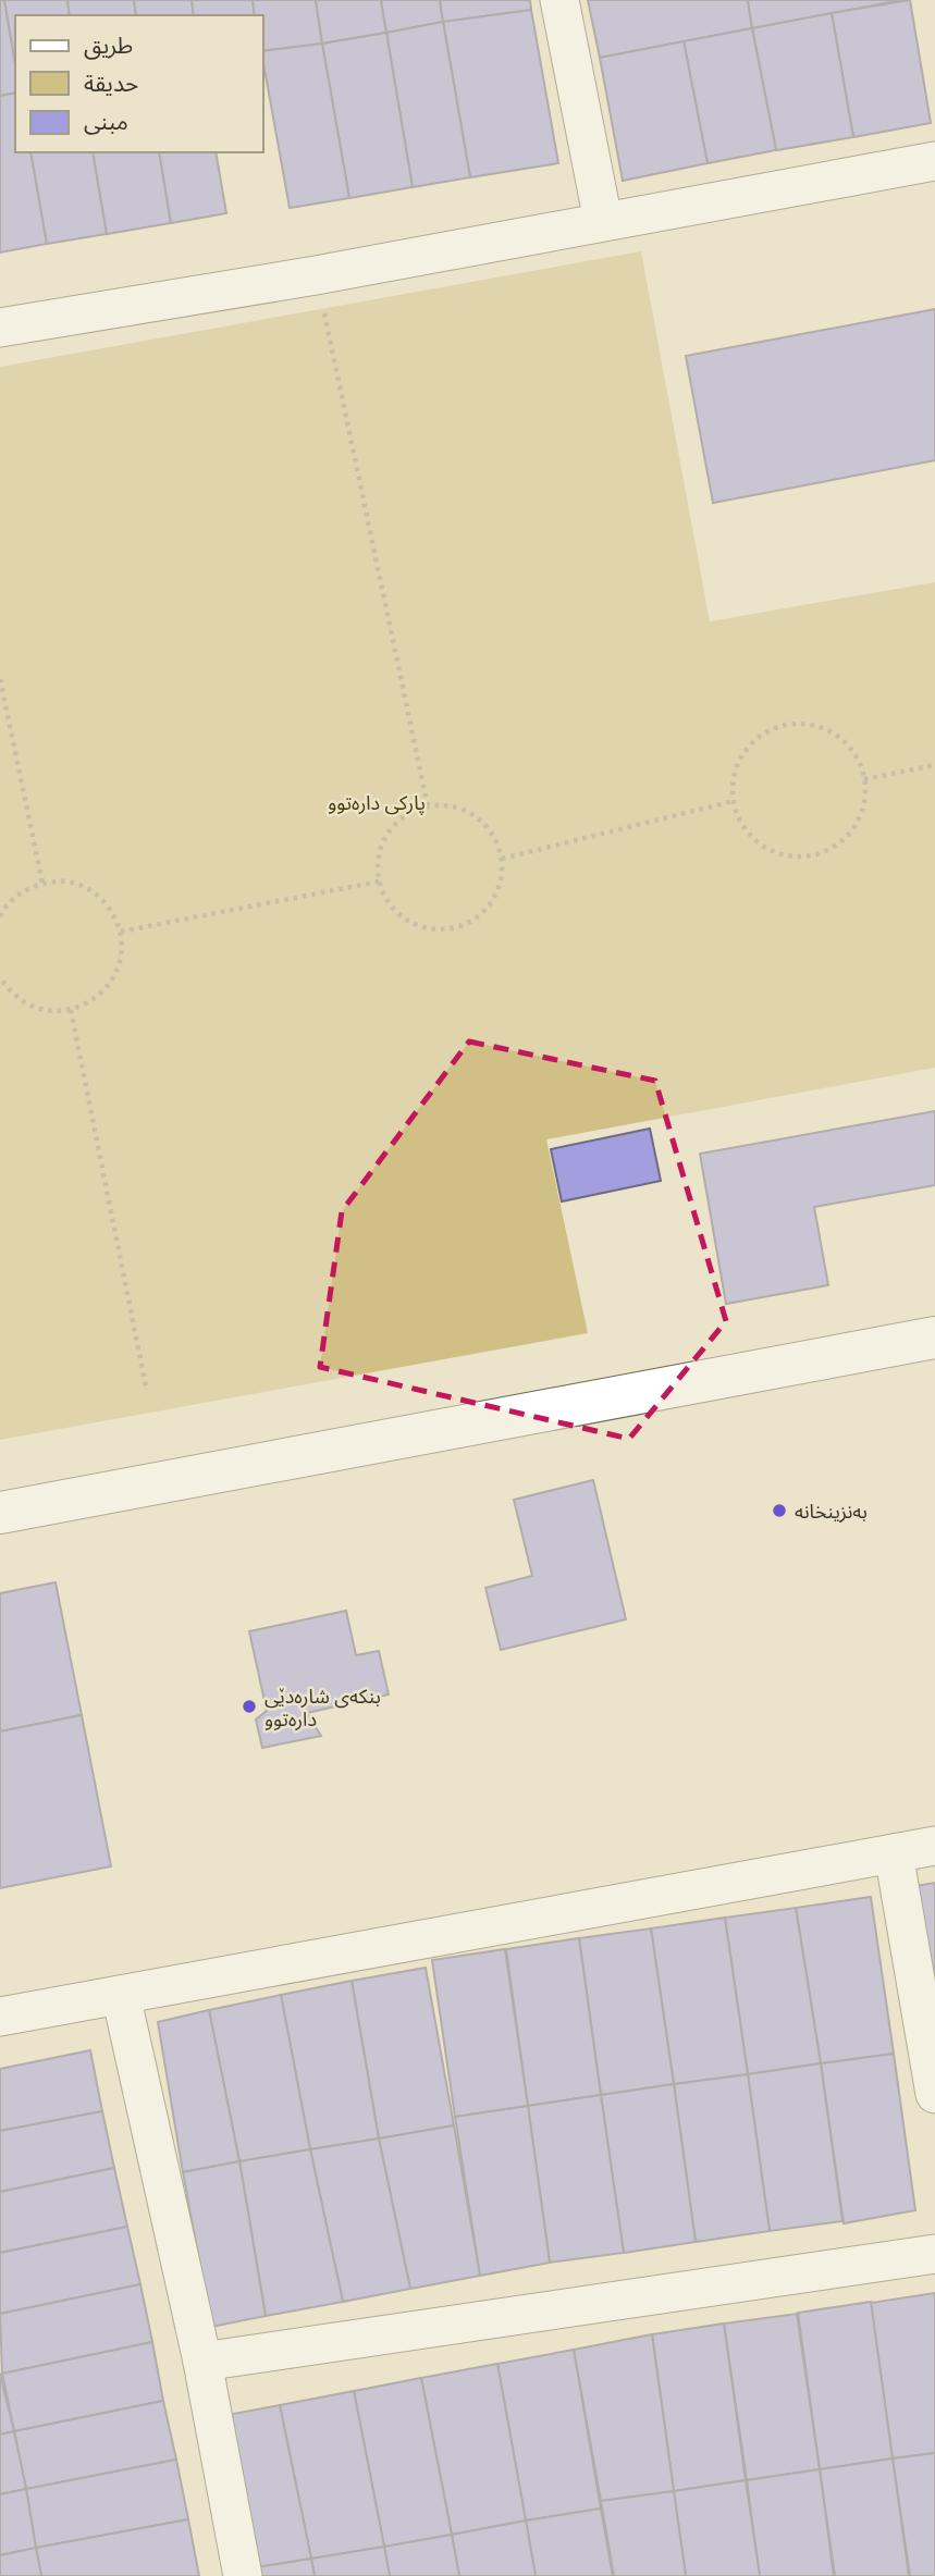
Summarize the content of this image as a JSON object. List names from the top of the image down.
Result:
{
  "parks": ["پارکی دارەتوو"],
  "places": ["بەنزینخانە", "بنکەی شارەدێی دارەتوو"],
  "legend": ["طريق", "حديقة", "مبنى"]
}
